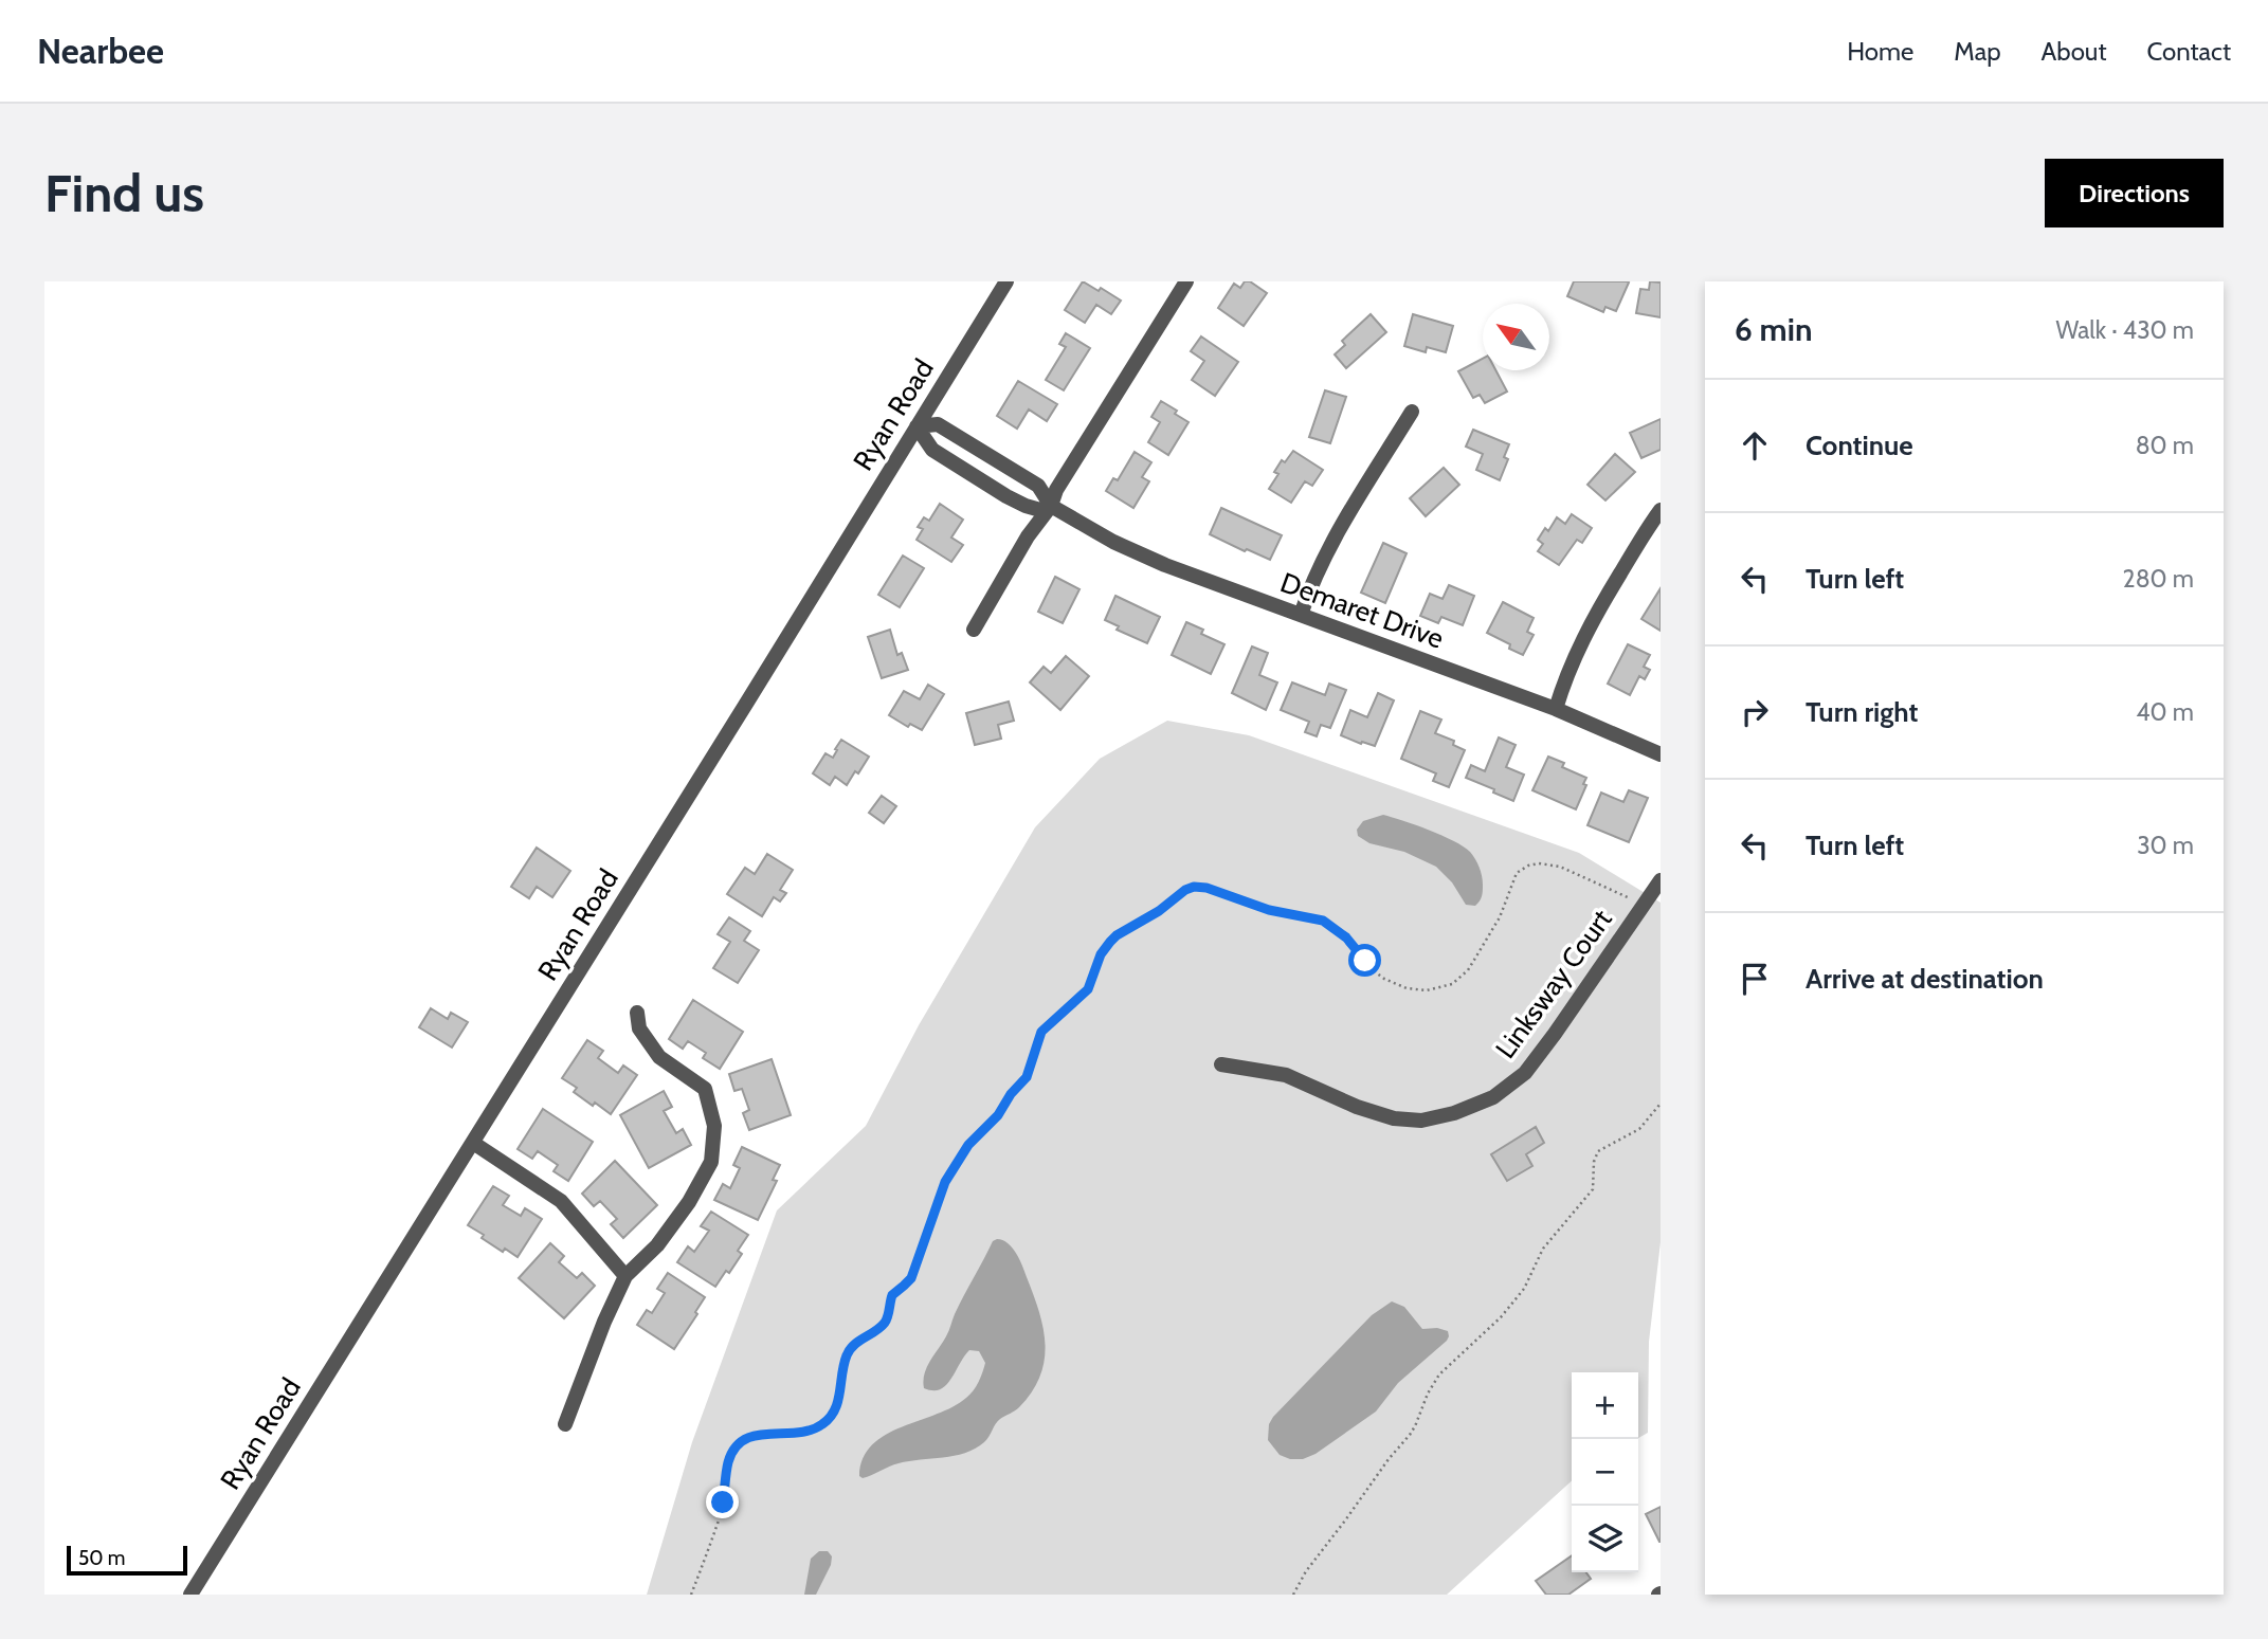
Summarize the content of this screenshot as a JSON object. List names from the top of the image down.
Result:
{
  "streets": {
    "street": ["Ryan Road", "Demaret Drive", "Linksway Court"]
  },
  "crossings": [
    ["Ryan Road", "Demaret Drive"]
  ],
  "scale_bar": "50 m",
  "north": "top left",
  "page": {
    "header": "Nearbee",
    "nav": [
      "Home",
      "Map",
      "About",
      "Contact"
    ],
    "buttons": "Directions",
    "title": "Find us",
    "heading": ["6 min", "Walk · 430 m"],
    "list": [
      ["Continue", "80 m"],
      ["Turn left", "280 m"],
      ["Turn right", "40 m"],
      ["Turn left", "30 m"],
      "Arrive at destination"
    ],
    "map_buttons": ["+", "−"],
    "scale": "50 m"
  }
}
